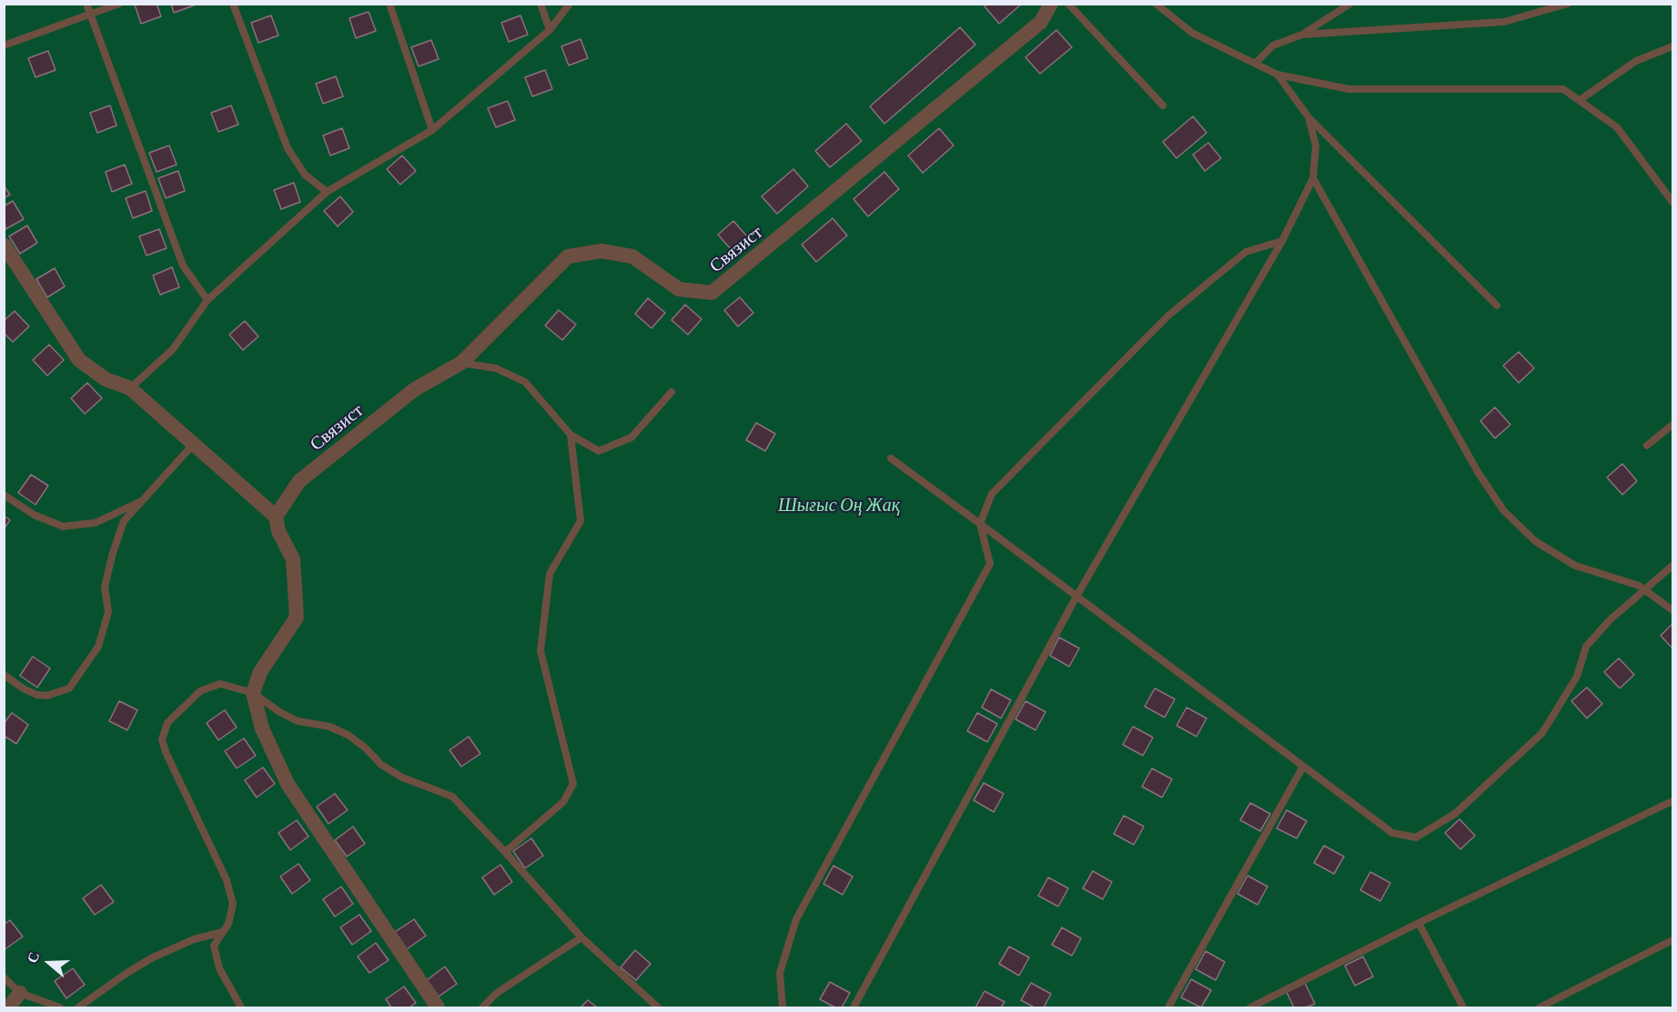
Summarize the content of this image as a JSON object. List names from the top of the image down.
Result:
{
  "streets": {
    "street": ["Связист"]
  },
  "parks": ["Шығыс Оң Жақ"],
  "north": "left"
}
